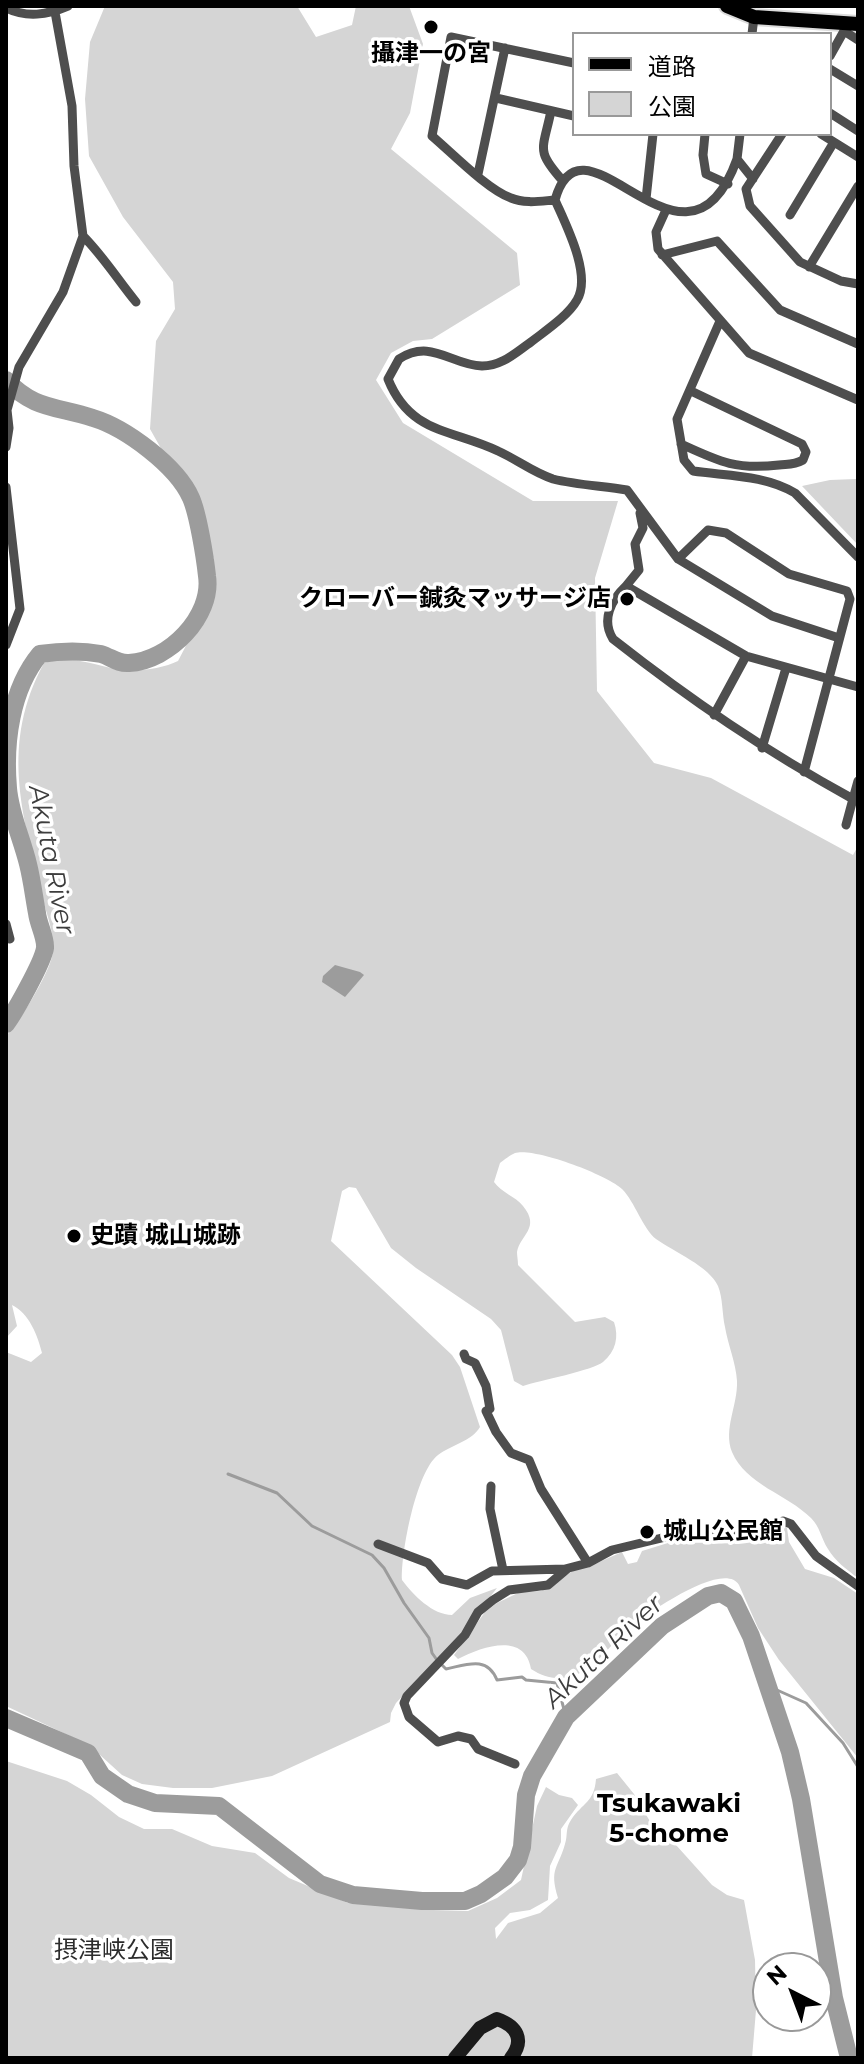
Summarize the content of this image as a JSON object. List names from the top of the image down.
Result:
{
  "districts": ["Tsukawaki 5-chome"],
  "water": ["Akuta River"],
  "parks": ["摂津峡公園"],
  "places": [
    "攝津一の宮",
    "クローバー鍼灸マッサージ店",
    "史蹟 城山城跡",
    "城山公民館"
  ],
  "legend": ["道路", "公園"],
  "north": "top left"
}
